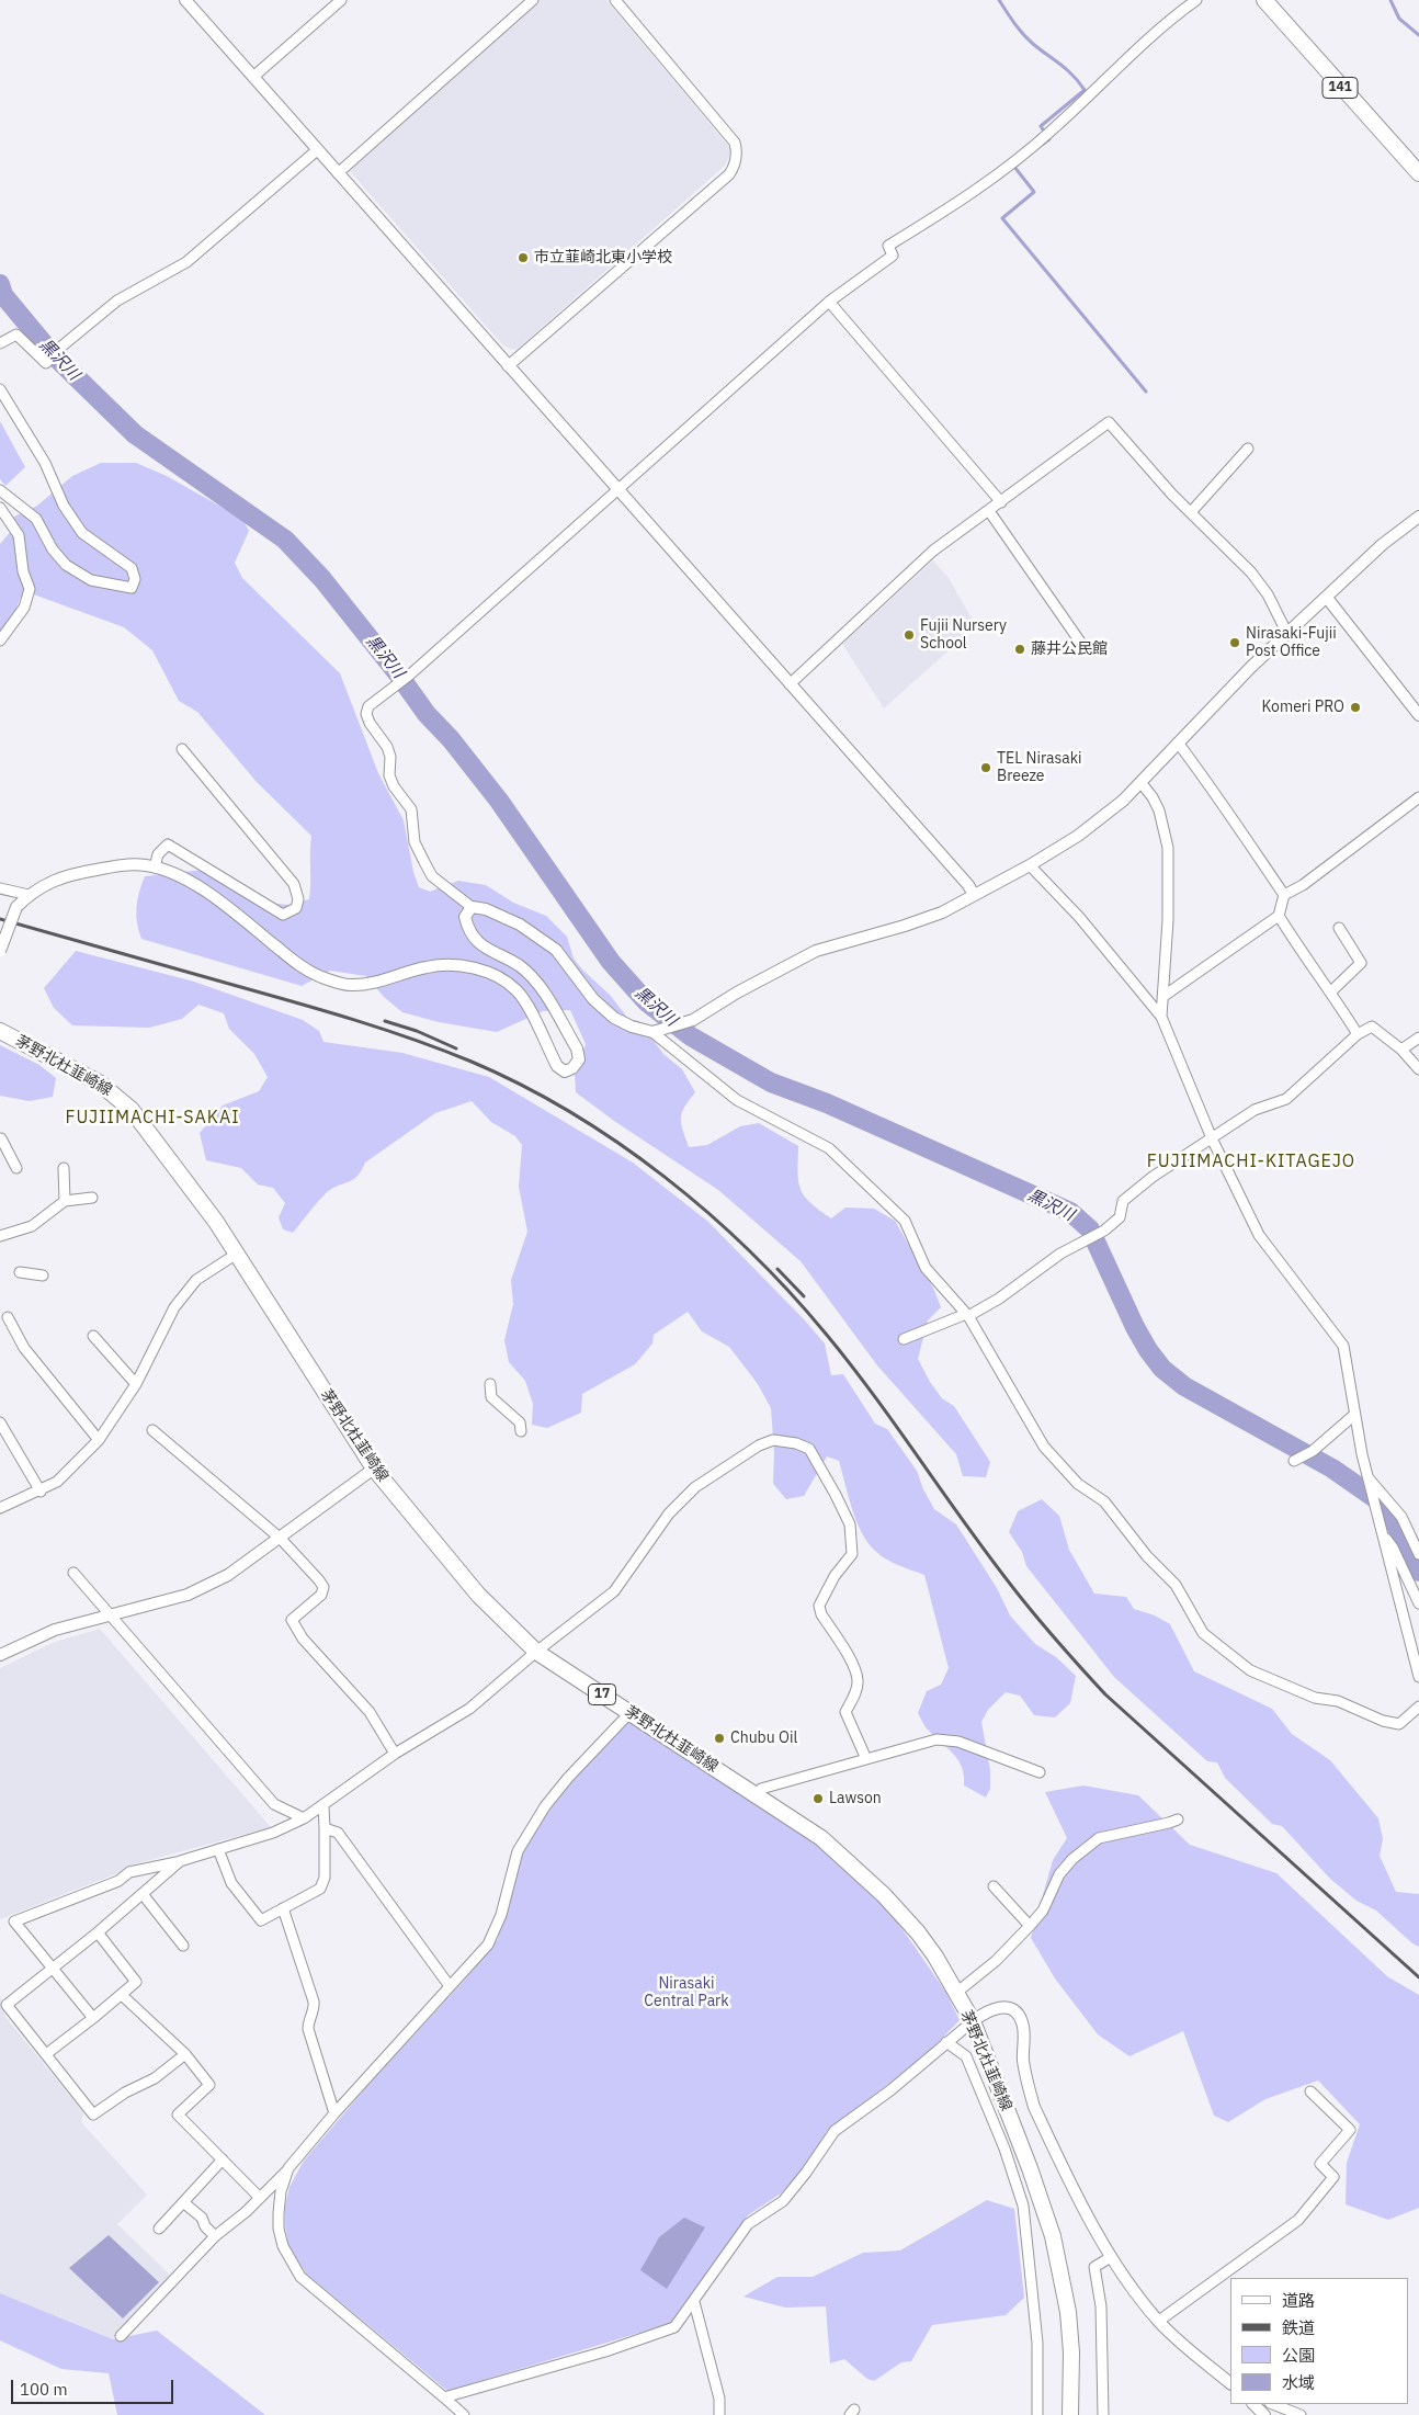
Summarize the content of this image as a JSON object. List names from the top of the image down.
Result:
{
  "streets": {
    "main road": ["141", "茅野北杜韮崎線", "17"]
  },
  "districts": ["FUJIIMACHI-SAKAI", "FUJIIMACHI-KITAGEJO"],
  "water": ["黒沢川"],
  "parks": ["Nirasaki Central Park"],
  "places": [
    "市立韮崎北東小学校",
    "Fujii Nursery School",
    "Nirasaki-Fujii Post Office",
    "藤井公民館",
    "Komeri PRO",
    "TEL Nirasaki Breeze",
    "Chubu Oil",
    "Lawson"
  ],
  "legend": [
    "道路",
    "鉄道",
    "公園",
    "水域"
  ],
  "scale_bar": "100 m"
}
